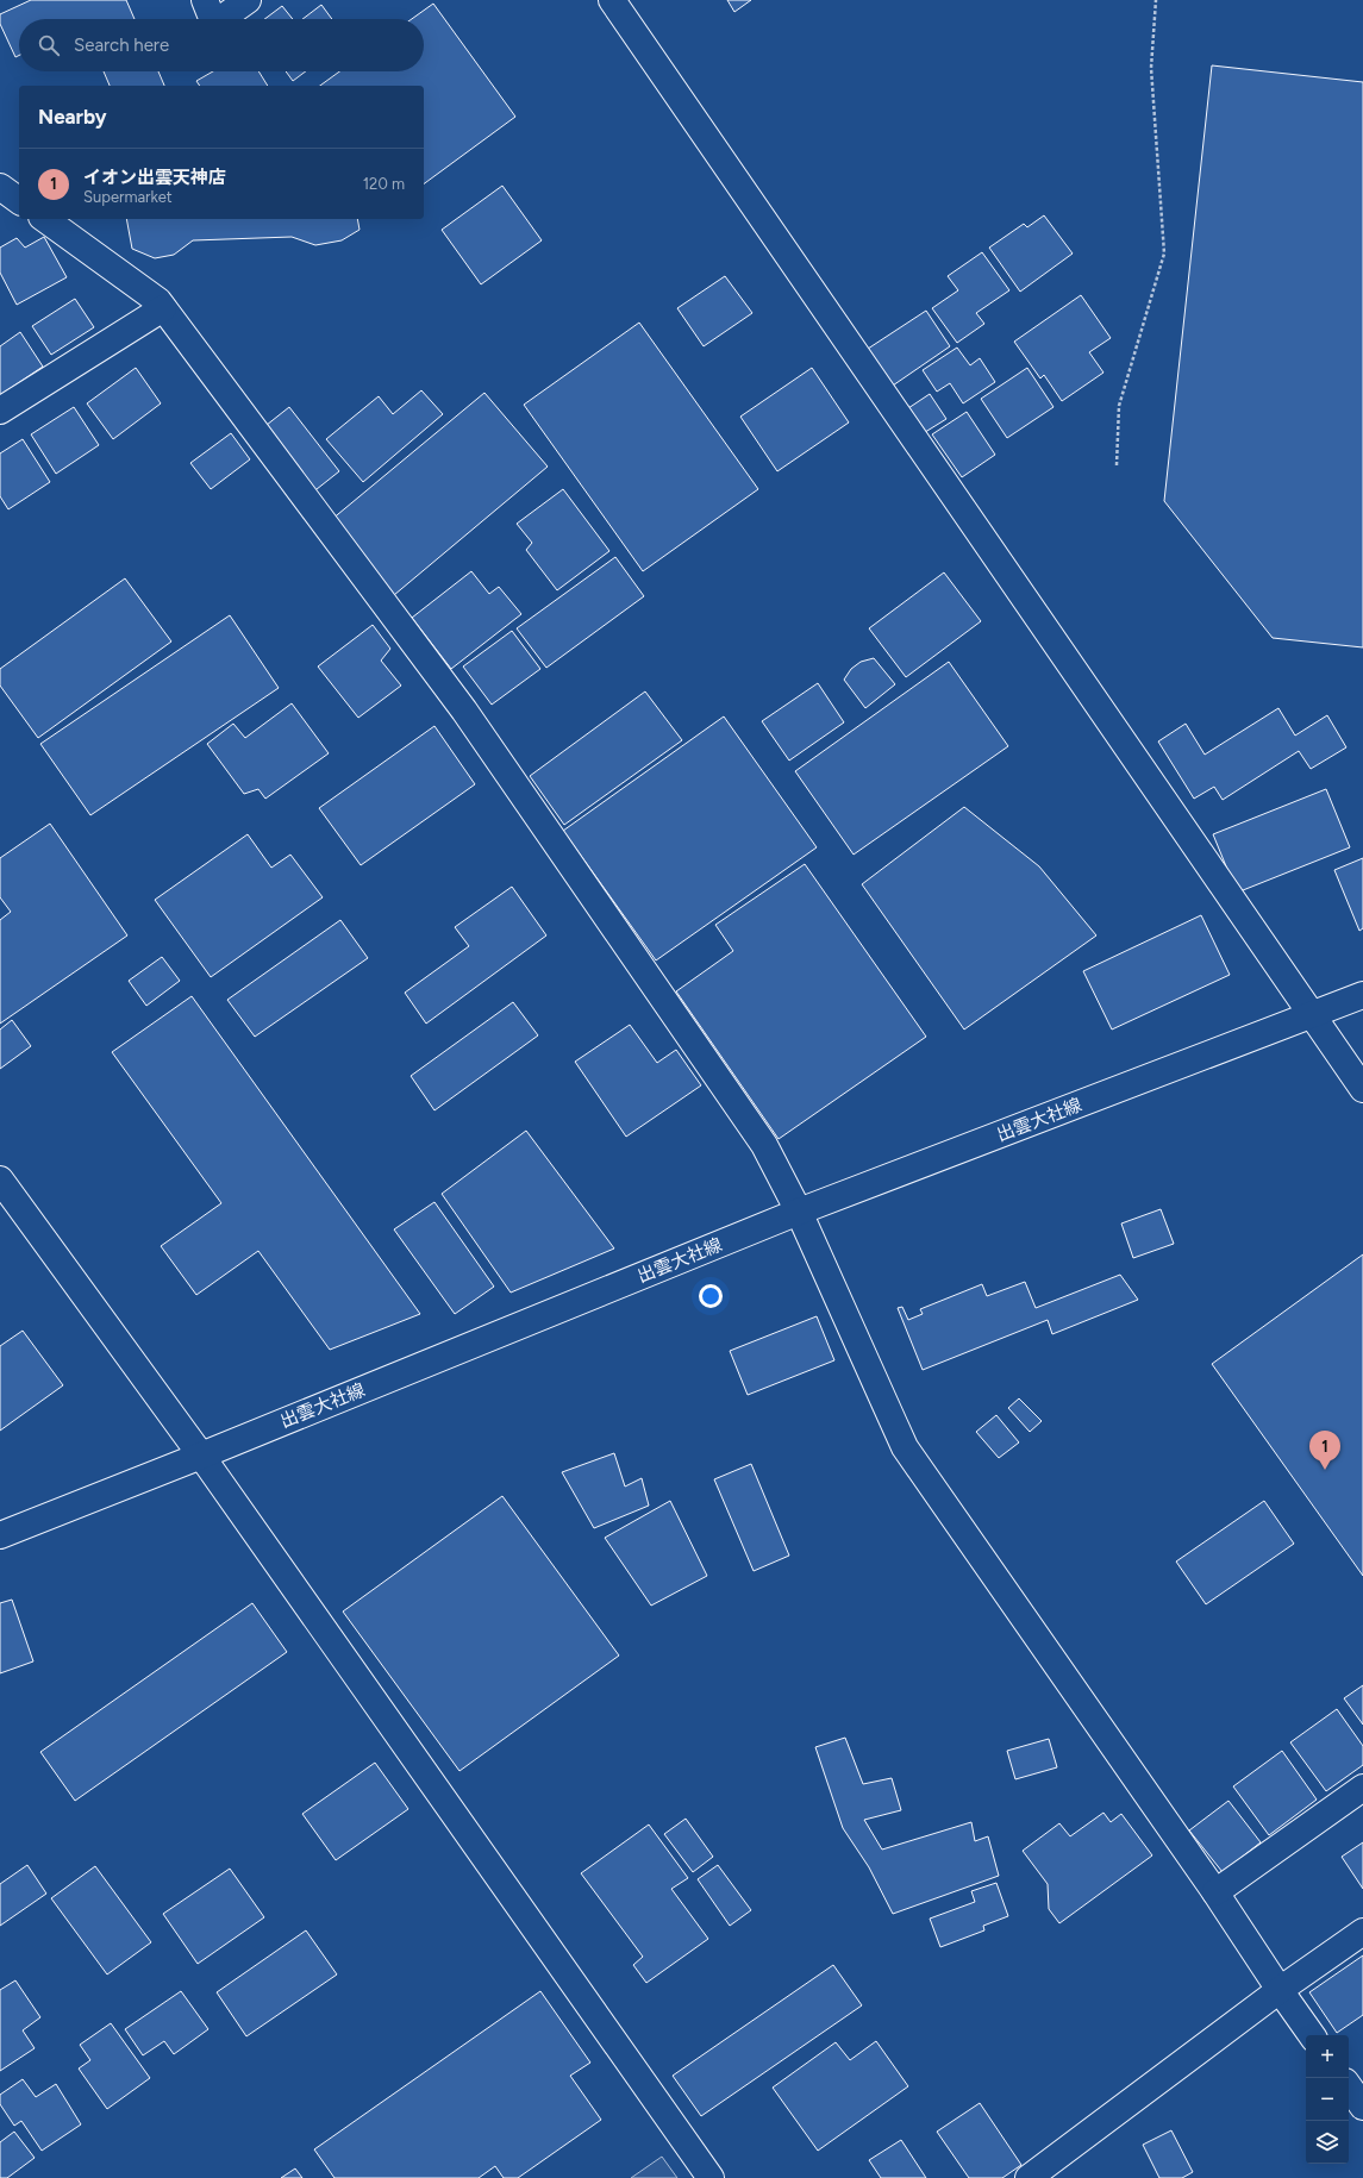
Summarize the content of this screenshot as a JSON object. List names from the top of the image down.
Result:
{
  "streets": {
    "street": ["出雲大社線"]
  },
  "page": {
    "search": "Search here",
    "heading": "Nearby",
    "list": [
      {
        "mark": "1",
        "name": "イオン出雲天神店",
        "note": "Supermarket",
        "value": "120 m"
      }
    ],
    "pins": "1",
    "map_buttons": ["+", "−"]
  }
}
